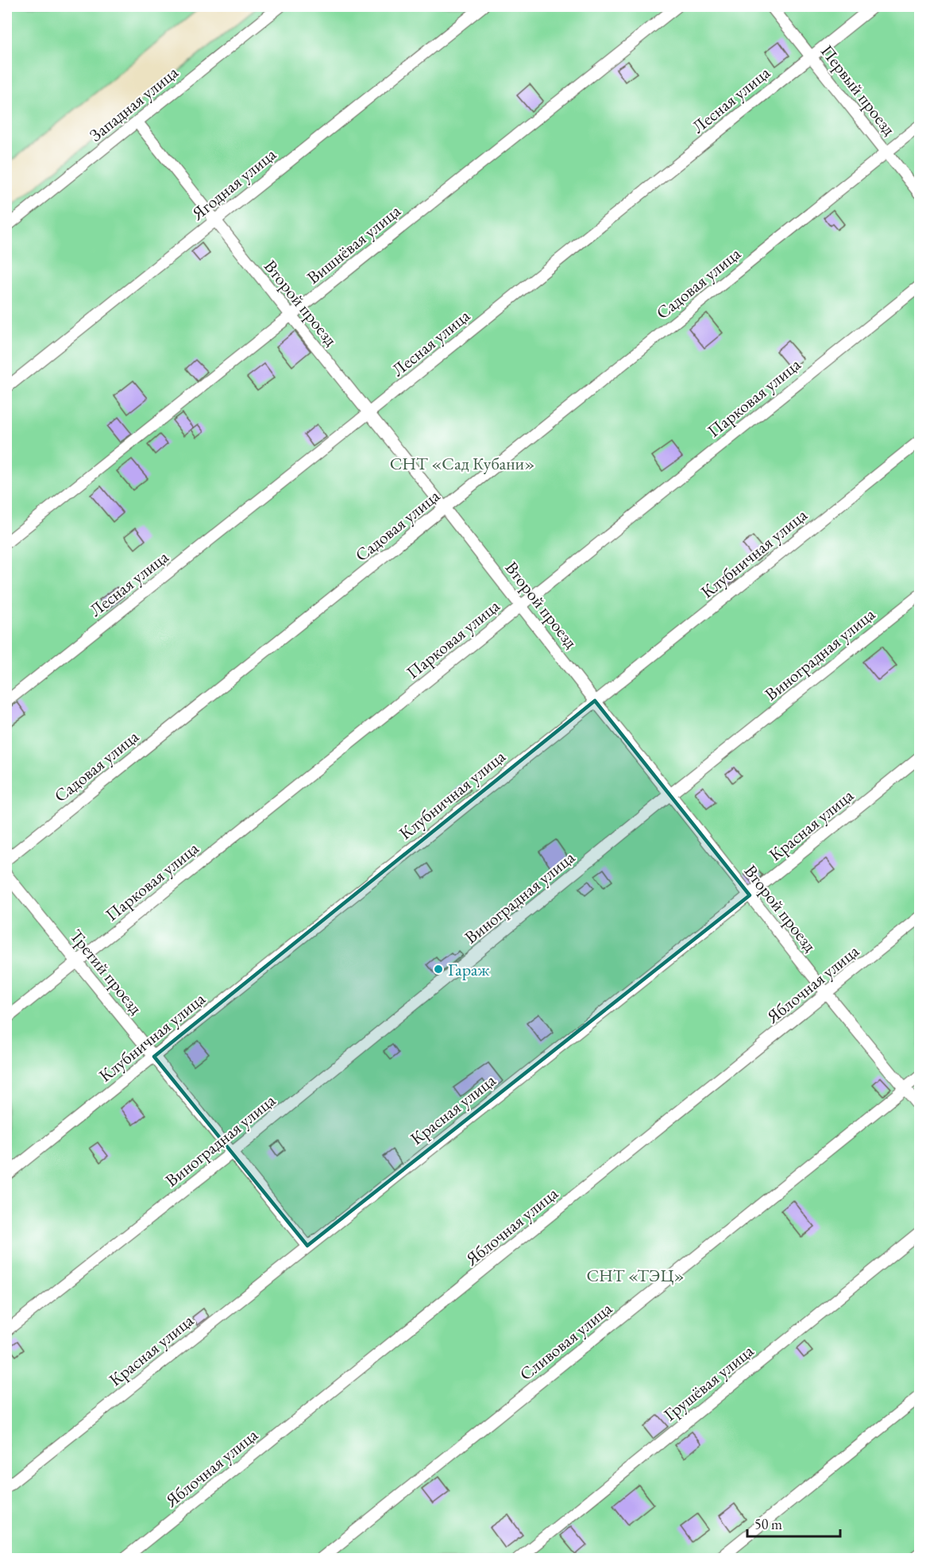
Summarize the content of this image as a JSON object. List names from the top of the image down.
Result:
{
  "streets": {
    "street": [
      "Первый проезд",
      "Лесная улица",
      "Западная улица",
      "Ягодная улица",
      "Вишнёвая улица",
      "Садовая улица",
      "Второй проезд",
      "Парковая улица",
      "Клубничная улица",
      "Виноградная улица",
      "Красная улица",
      "Третий проезд",
      "Яблочная улица",
      "Сливовая улица",
      "Грушёвая улица"
    ]
  },
  "crossings": [
    ["Первый проезд", "Лесная улица"],
    ["Первый проезд", "Садовая улица"],
    ["Лесная улица", "Второй проезд"],
    ["Западная улица", "Второй проезд"],
    ["Ягодная улица", "Второй проезд"],
    ["Вишнёвая улица", "Второй проезд"],
    ["Садовая улица", "Второй проезд"],
    ["Второй проезд", "Парковая улица"],
    ["Второй проезд", "Клубничная улица"],
    ["Второй проезд", "Виноградная улица"],
    ["Второй проезд", "Красная улица"],
    ["Второй проезд", "Яблочная улица"],
    ["Второй проезд", "Сливовая улица"],
    ["Парковая улица", "Третий проезд"],
    ["Клубничная улица", "Третий проезд"],
    ["Виноградная улица", "Третий проезд"],
    ["Красная улица", "Третий проезд"]
  ],
  "parks": ["СНТ «Сад Кубани»", "СНТ «ТЭЦ»"],
  "places": ["Гараж"],
  "scale_bar": "50 m"
}
